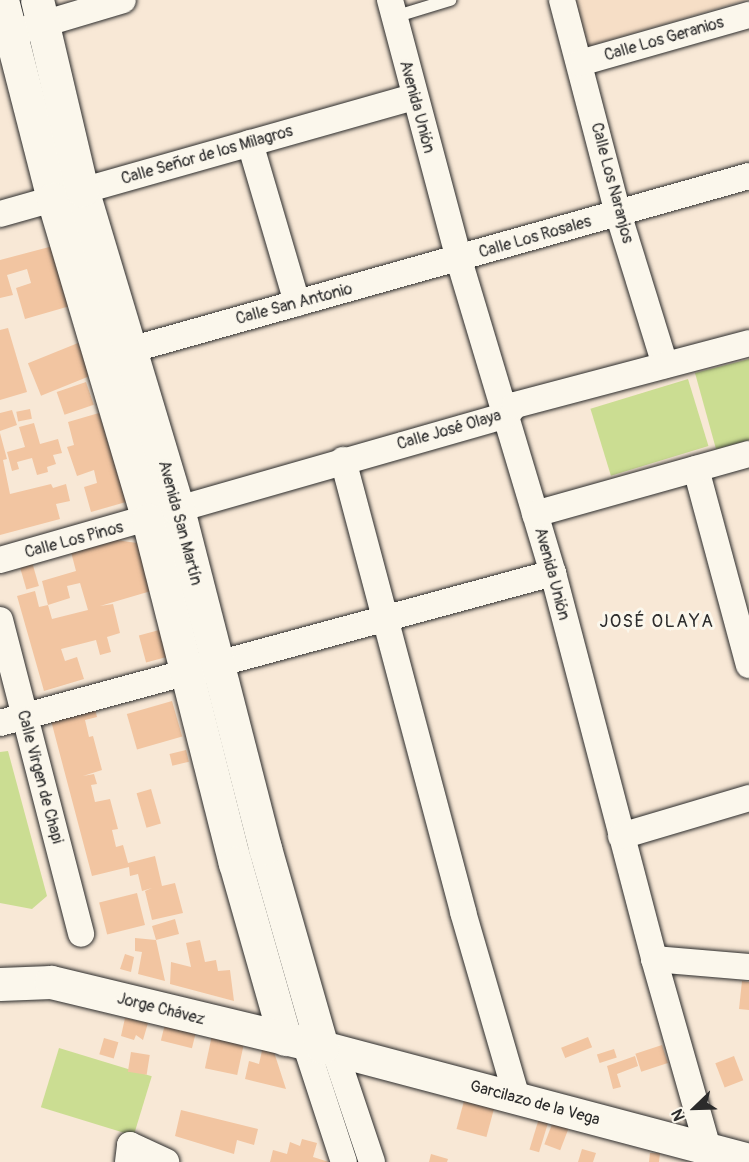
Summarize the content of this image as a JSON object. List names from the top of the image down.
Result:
{
  "streets": {
    "main road": ["Avenida San Martín", "Jorge Chávez"],
    "street": [
      "Calle Los Geranios",
      "Avenida Unión",
      "Calle Señor de los Milagros",
      "Calle Los Naranjos",
      "Calle Los Rosales",
      "Calle San Antonio",
      "Calle José Olaya",
      "Calle Los Pinos",
      "Calle Virgen de Chapi",
      "Garcilazo de la Vega"
    ]
  },
  "crossings": [
    ["Calle Los Geranios", "Calle Los Naranjos"],
    ["Avenida Unión", "Calle Señor de los Milagros"],
    ["Avenida Unión", "Calle Los Rosales"],
    ["Avenida Unión", "Calle San Antonio"],
    ["Avenida Unión", "Calle José Olaya"],
    ["Avenida Unión", "Garcilazo de la Vega"],
    ["Calle Señor de los Milagros", "Avenida San Martín"],
    ["Calle Los Naranjos", "Calle Los Rosales"],
    ["Calle Los Naranjos", "Calle José Olaya"],
    ["Calle Los Rosales", "Calle San Antonio"],
    ["Calle San Antonio", "Avenida San Martín"],
    ["Calle José Olaya", "Avenida San Martín"],
    ["Calle José Olaya", "Calle Los Pinos"],
    ["Avenida San Martín", "Calle Los Pinos"],
    ["Avenida San Martín", "Jorge Chávez"],
    ["Avenida San Martín", "Garcilazo de la Vega"],
    ["Jorge Chávez", "Garcilazo de la Vega"]
  ],
  "districts": ["JOSÉ OLAYA"],
  "north": "bottom left"
}
